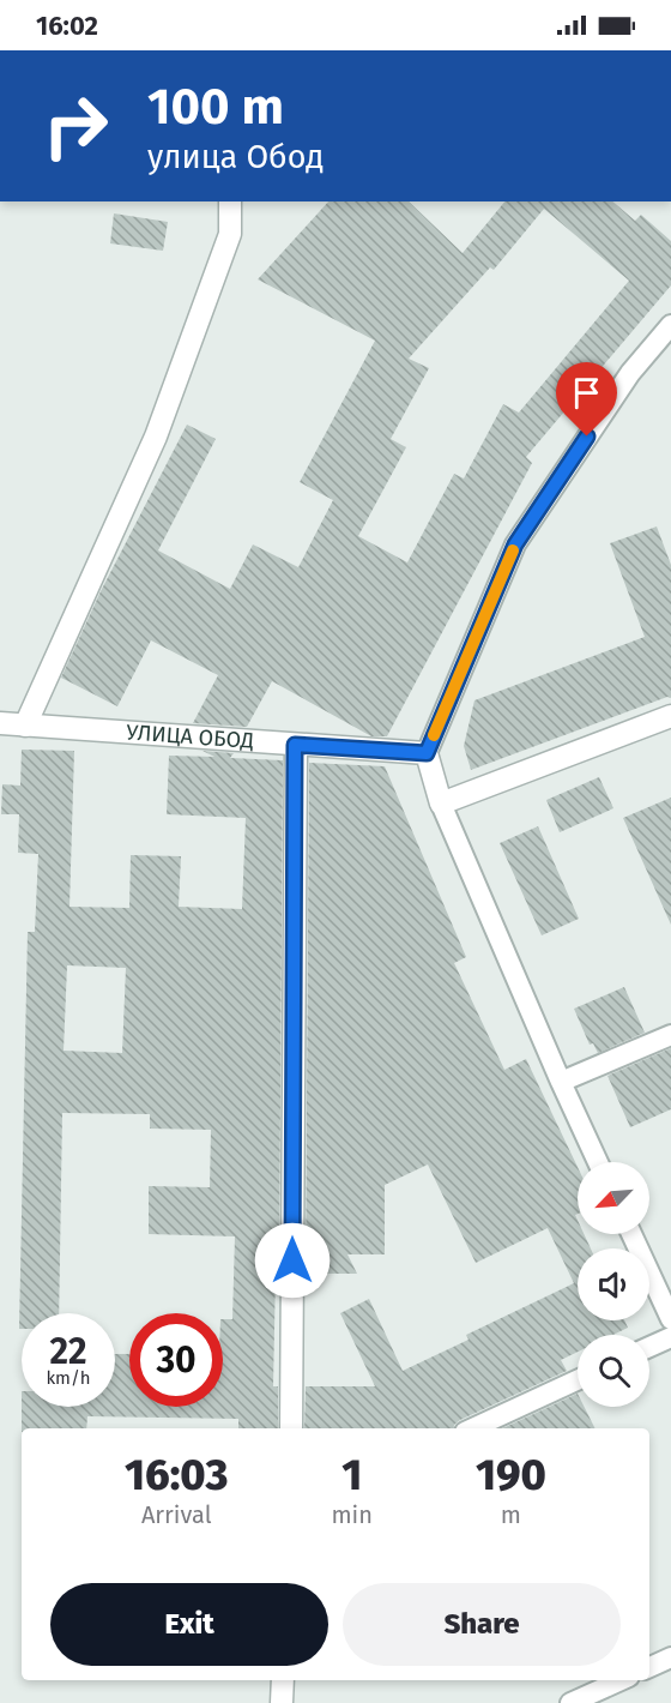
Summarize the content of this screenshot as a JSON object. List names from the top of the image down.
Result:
{
  "streets": {
    "street": ["УЛИЦА ОБОД"]
  },
  "north": "bottom left",
  "page": {
    "status": "16:02",
    "turn": ["100 m", "улица Обод"],
    "speed": "22 km/h",
    "limit": "30",
    "eta": [
      "16:03",
      "Arrival",
      "1",
      "min",
      "190",
      "m"
    ],
    "buttons": ["Exit", "Share"]
  }
}
